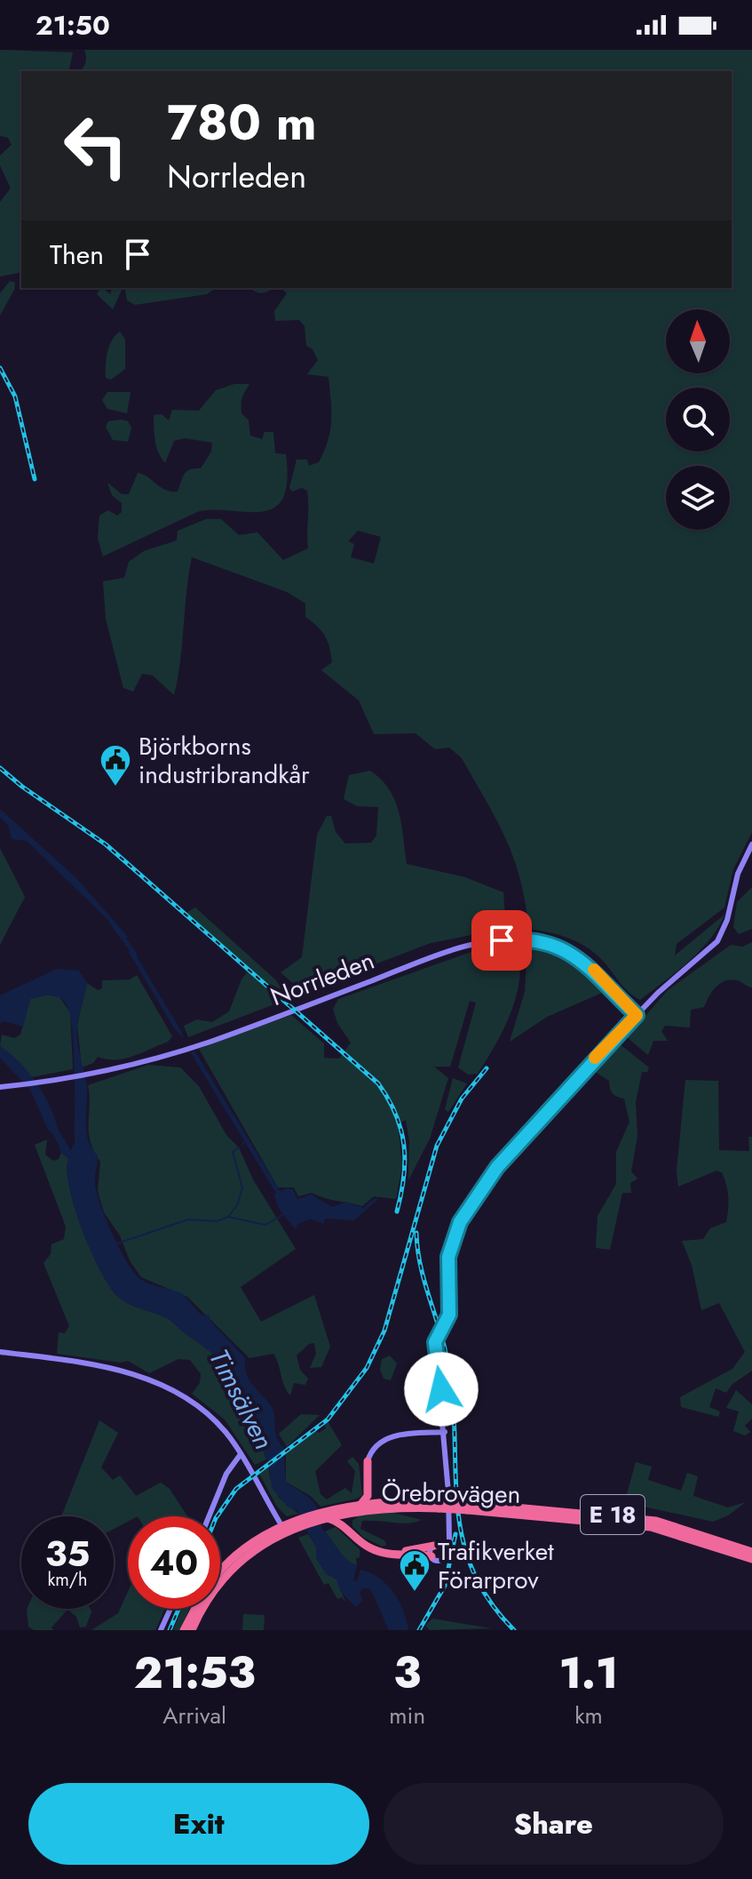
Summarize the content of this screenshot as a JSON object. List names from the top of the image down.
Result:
{
  "streets": {
    "highway": ["Örebrovägen", "E 18"],
    "street": ["Norrleden"]
  },
  "water": ["Timsälven"],
  "places": {
    "public building": ["Björkborns industribrandkår", "Trafikverket Förarprov"]
  },
  "north": "top",
  "page": {
    "status": "21:50",
    "turn": ["780 m", "Norrleden"],
    "then": "Then",
    "speed": "35 km/h",
    "limit": "40",
    "eta": [
      "21:53",
      "Arrival",
      "3",
      "min",
      "1.1",
      "km"
    ],
    "buttons": ["Exit", "Share"]
  }
}
